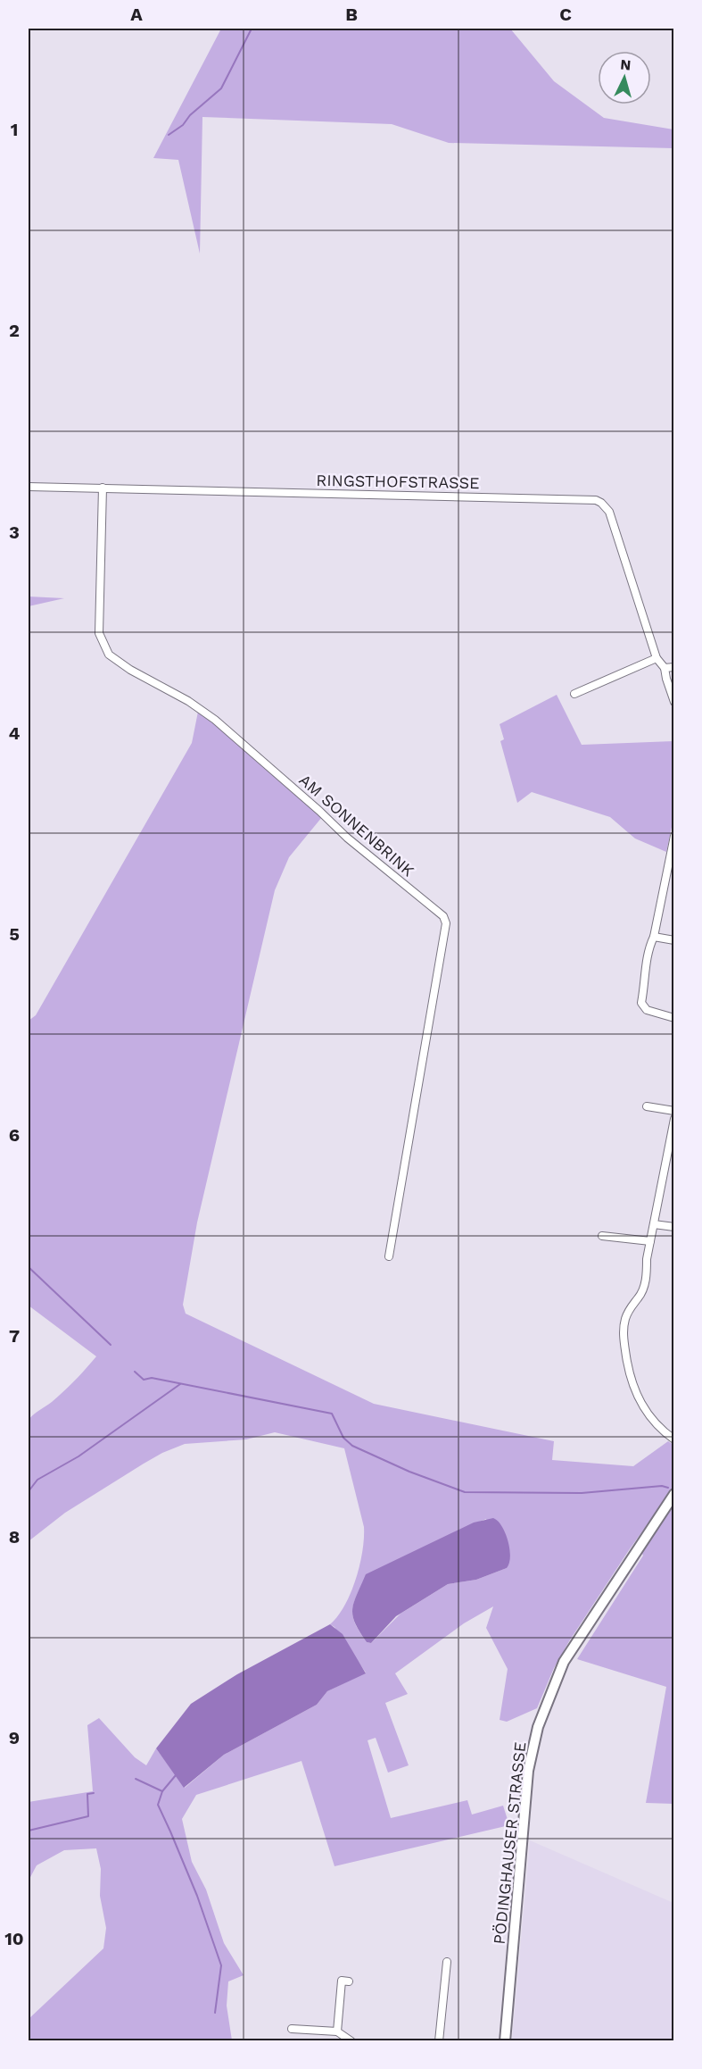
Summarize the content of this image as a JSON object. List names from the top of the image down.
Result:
{
  "streets": {
    "main road": ["PÖDINGHAUSER STRASSE"],
    "street": ["RINGSTHOFSTRASSE", "AM SONNENBRINK"]
  },
  "crossings": [
    ["RINGSTHOFSTRASSE", "AM SONNENBRINK"]
  ],
  "north": "top",
  "grid": {
    "columns": ["A", "B", "C"],
    "rows": [
      "1",
      "2",
      "3",
      "4",
      "5",
      "6",
      "7",
      "8",
      "9",
      "10"
    ]
  }
}
